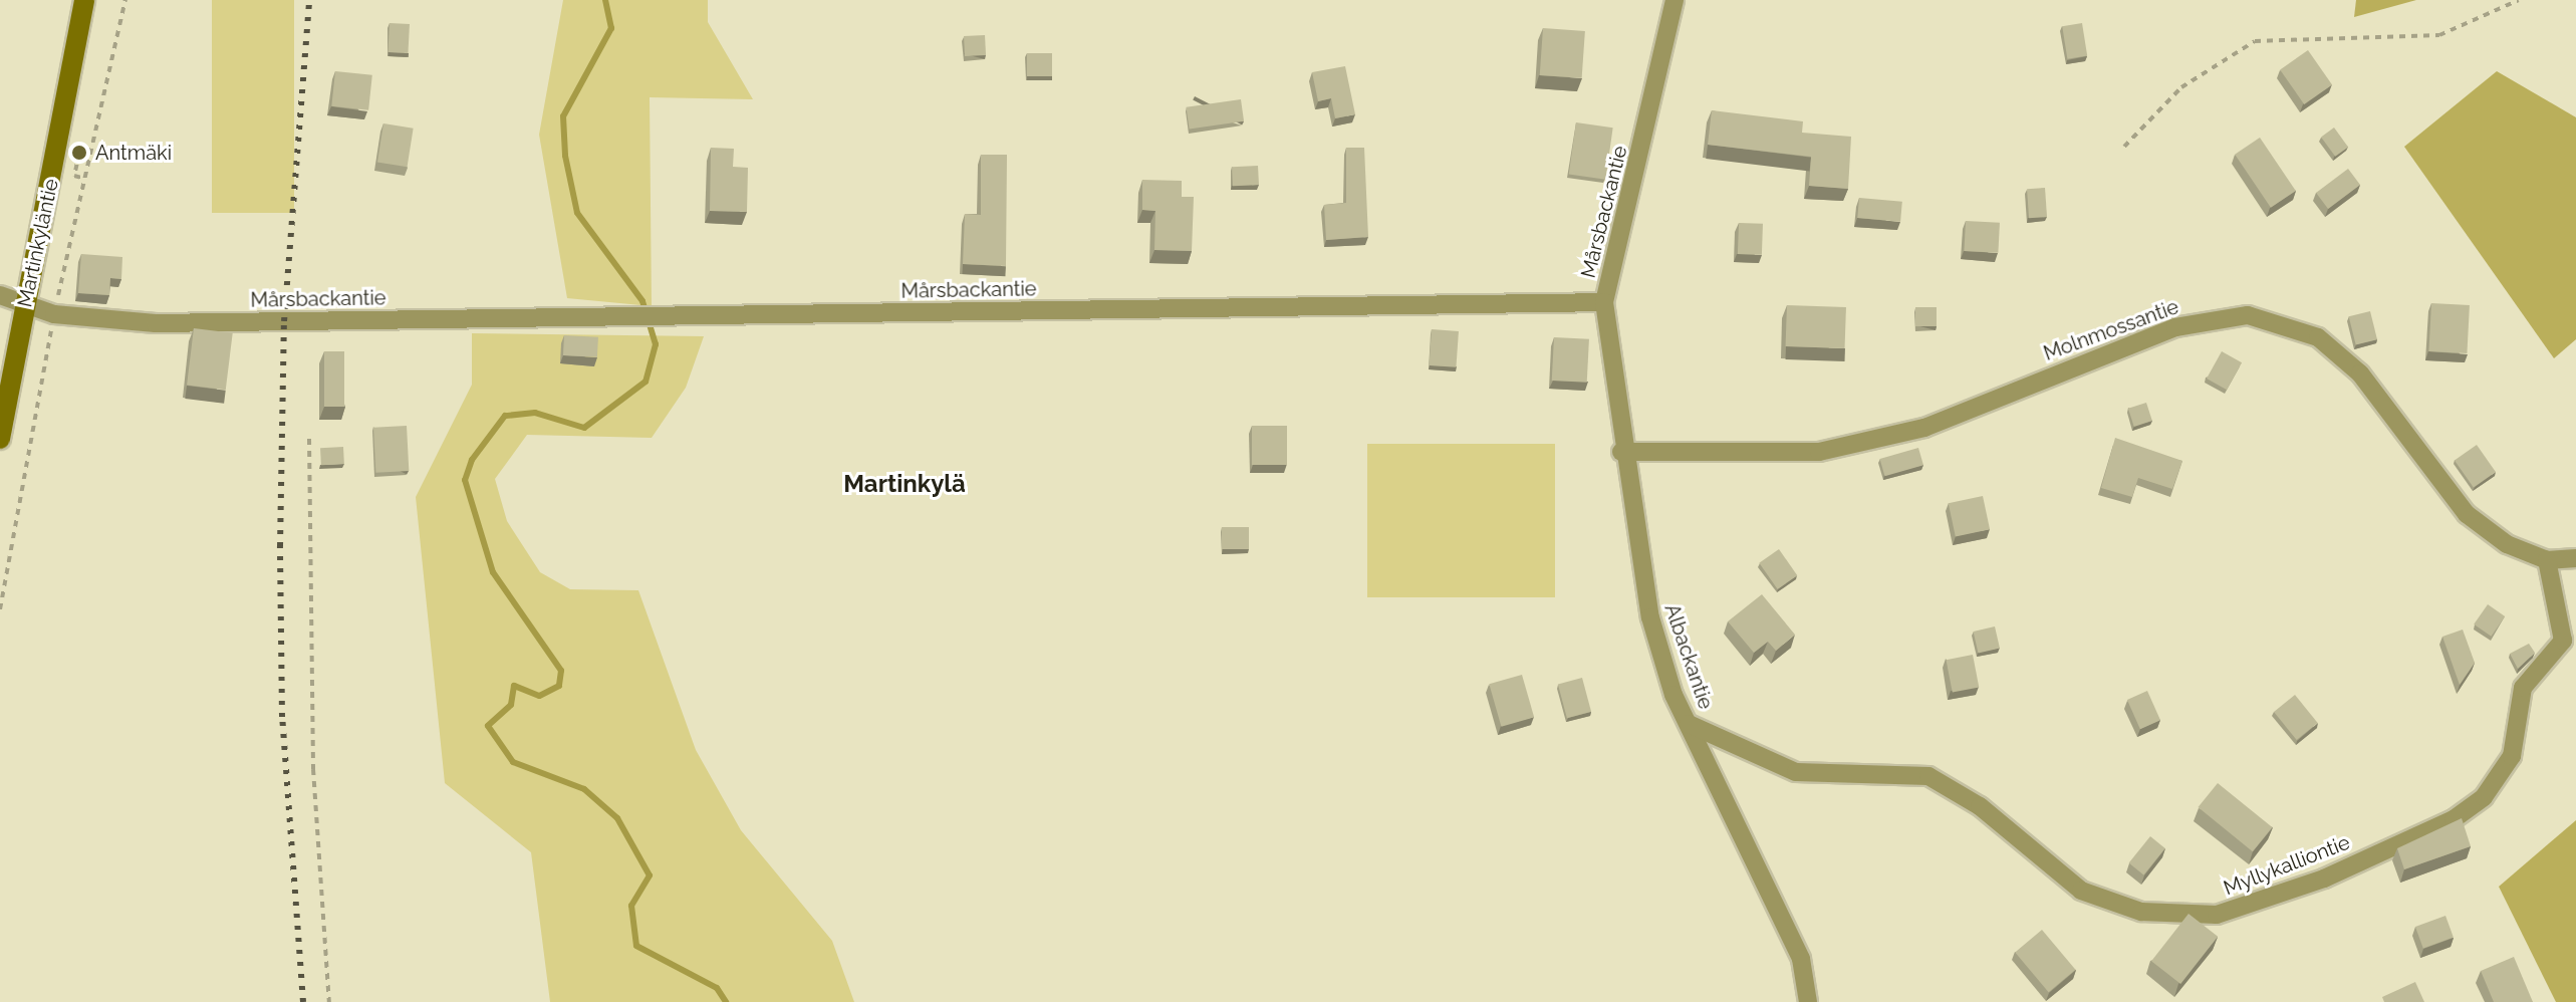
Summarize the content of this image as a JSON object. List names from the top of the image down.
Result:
{
  "streets": {
    "street": [
      "Mårsbackantie",
      "Martinkyläntie",
      "Molnmossantie",
      "Albackantie",
      "Myllykalliontie"
    ]
  },
  "crossings": [
    ["Mårsbackantie", "Martinkyläntie"],
    ["Mårsbackantie", "Albackantie"],
    ["Molnmossantie", "Albackantie"],
    ["Molnmossantie", "Myllykalliontie"],
    ["Albackantie", "Myllykalliontie"]
  ],
  "districts": ["Martinkylä"],
  "places": ["Antmäki"]
}
